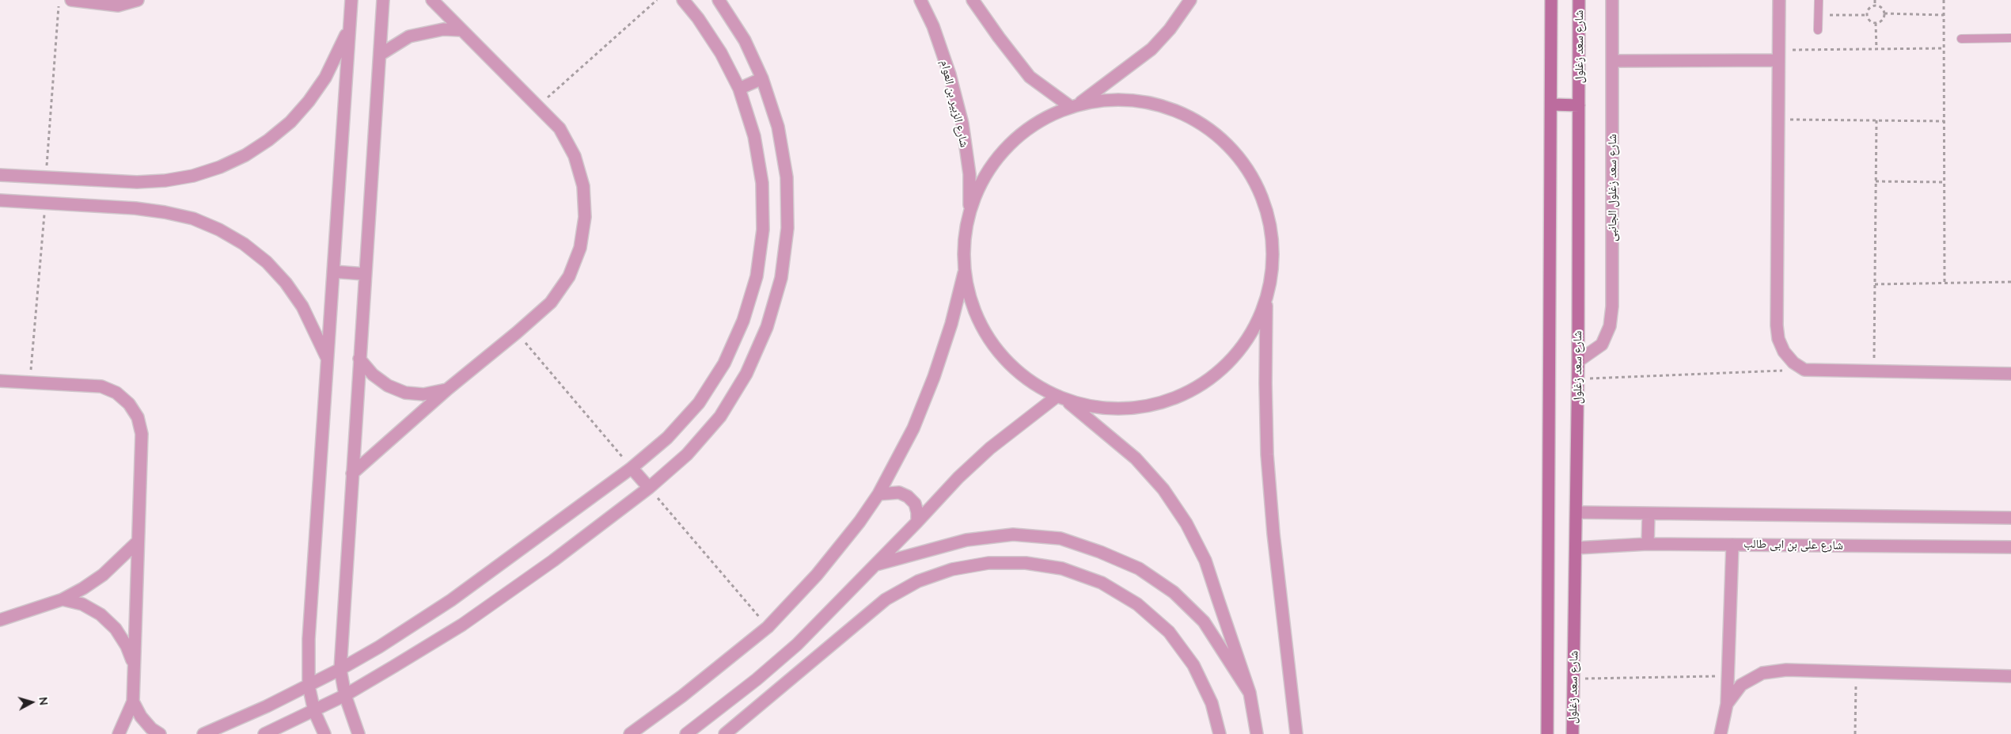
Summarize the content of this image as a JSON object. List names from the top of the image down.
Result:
{
  "streets": {
    "main road": ["شارع سعد زغلول"],
    "street": ["شارع الزبير بن العوام", "شارع سعد زغلول الجانبى", "شارع على بن ابى طالب"]
  },
  "crossings": [
    ["شارع سعد زغلول", "شارع سعد زغلول الجانبى"],
    ["شارع سعد زغلول", "شارع على بن ابى طالب"]
  ],
  "north": "right"
}
